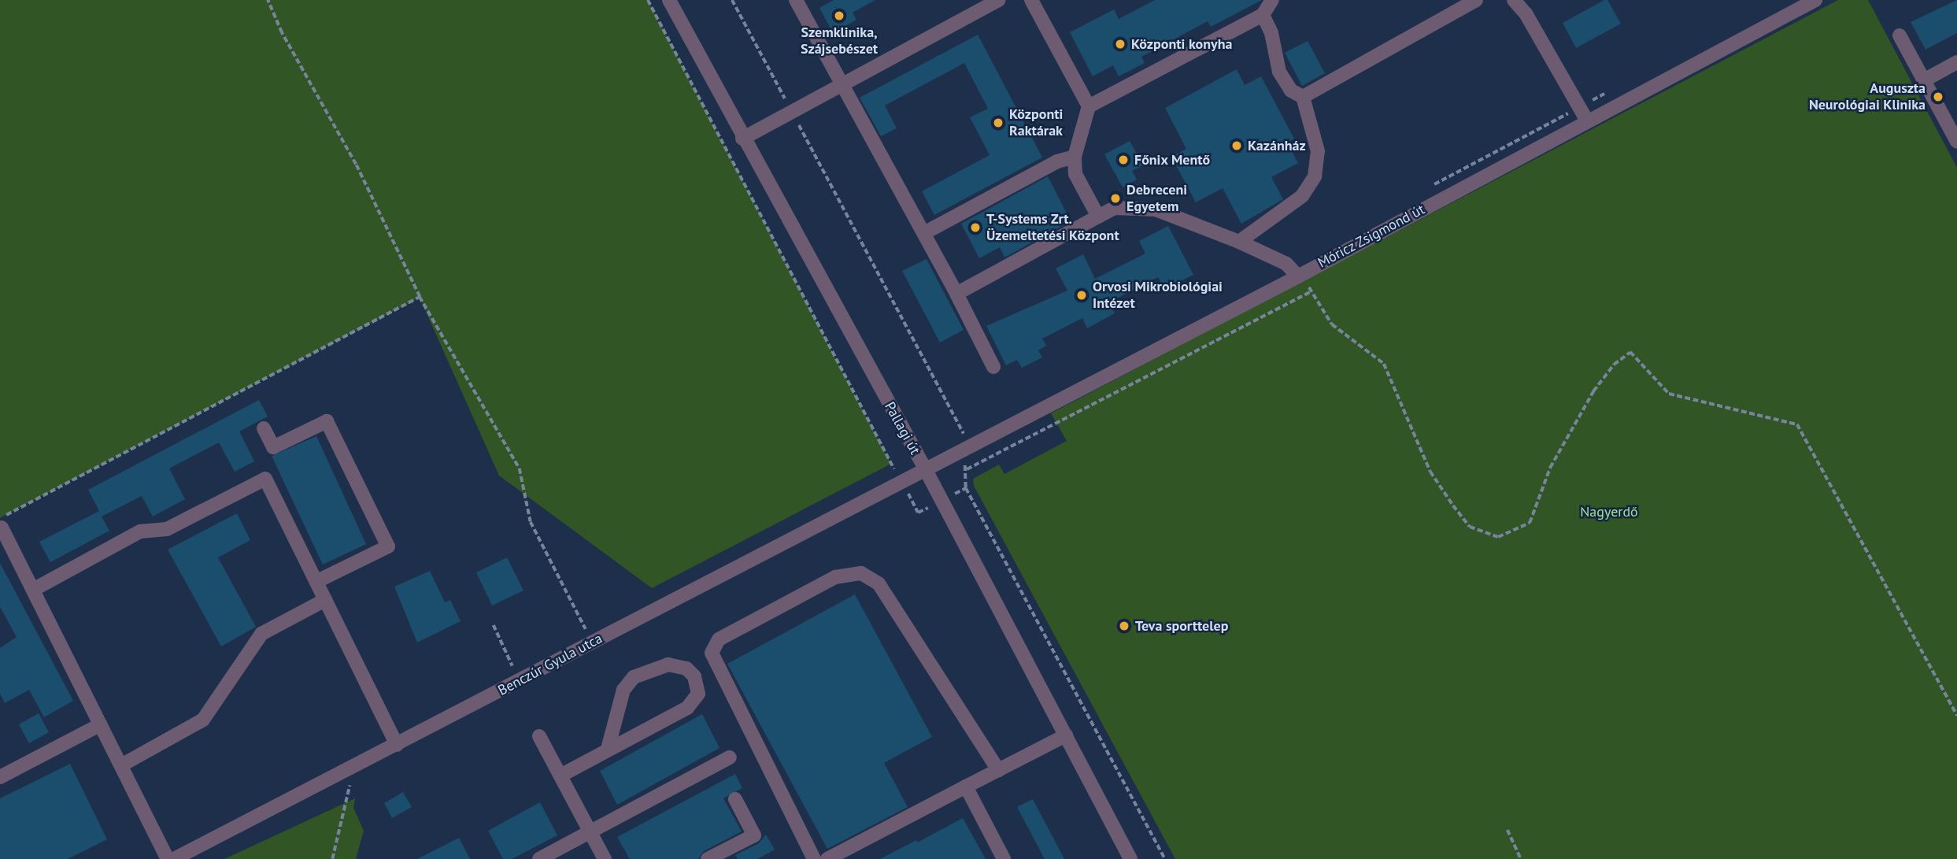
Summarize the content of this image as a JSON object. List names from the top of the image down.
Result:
{
  "streets": {
    "street": ["Móricz Zsigmond út", "Pallagi út", "Benczúr Gyula utca"]
  },
  "crossings": [
    ["Móricz Zsigmond út", "Pallagi út"],
    ["Móricz Zsigmond út", "Benczúr Gyula utca"],
    ["Pallagi út", "Benczúr Gyula utca"]
  ],
  "parks": ["Nagyerdő"],
  "places": [
    "Szemklinika, Szájsebészet",
    "Központi konyha",
    "Auguszta Neurológiai Klinika",
    "Központi Raktárak",
    "Kazánház",
    "Főnix Mentő",
    "Debreceni Egyetem",
    "T-Systems Zrt. Üzemeltetési Központ",
    "Orvosi Mikrobiológiai Intézet",
    "Teva sporttelep"
  ]
}
